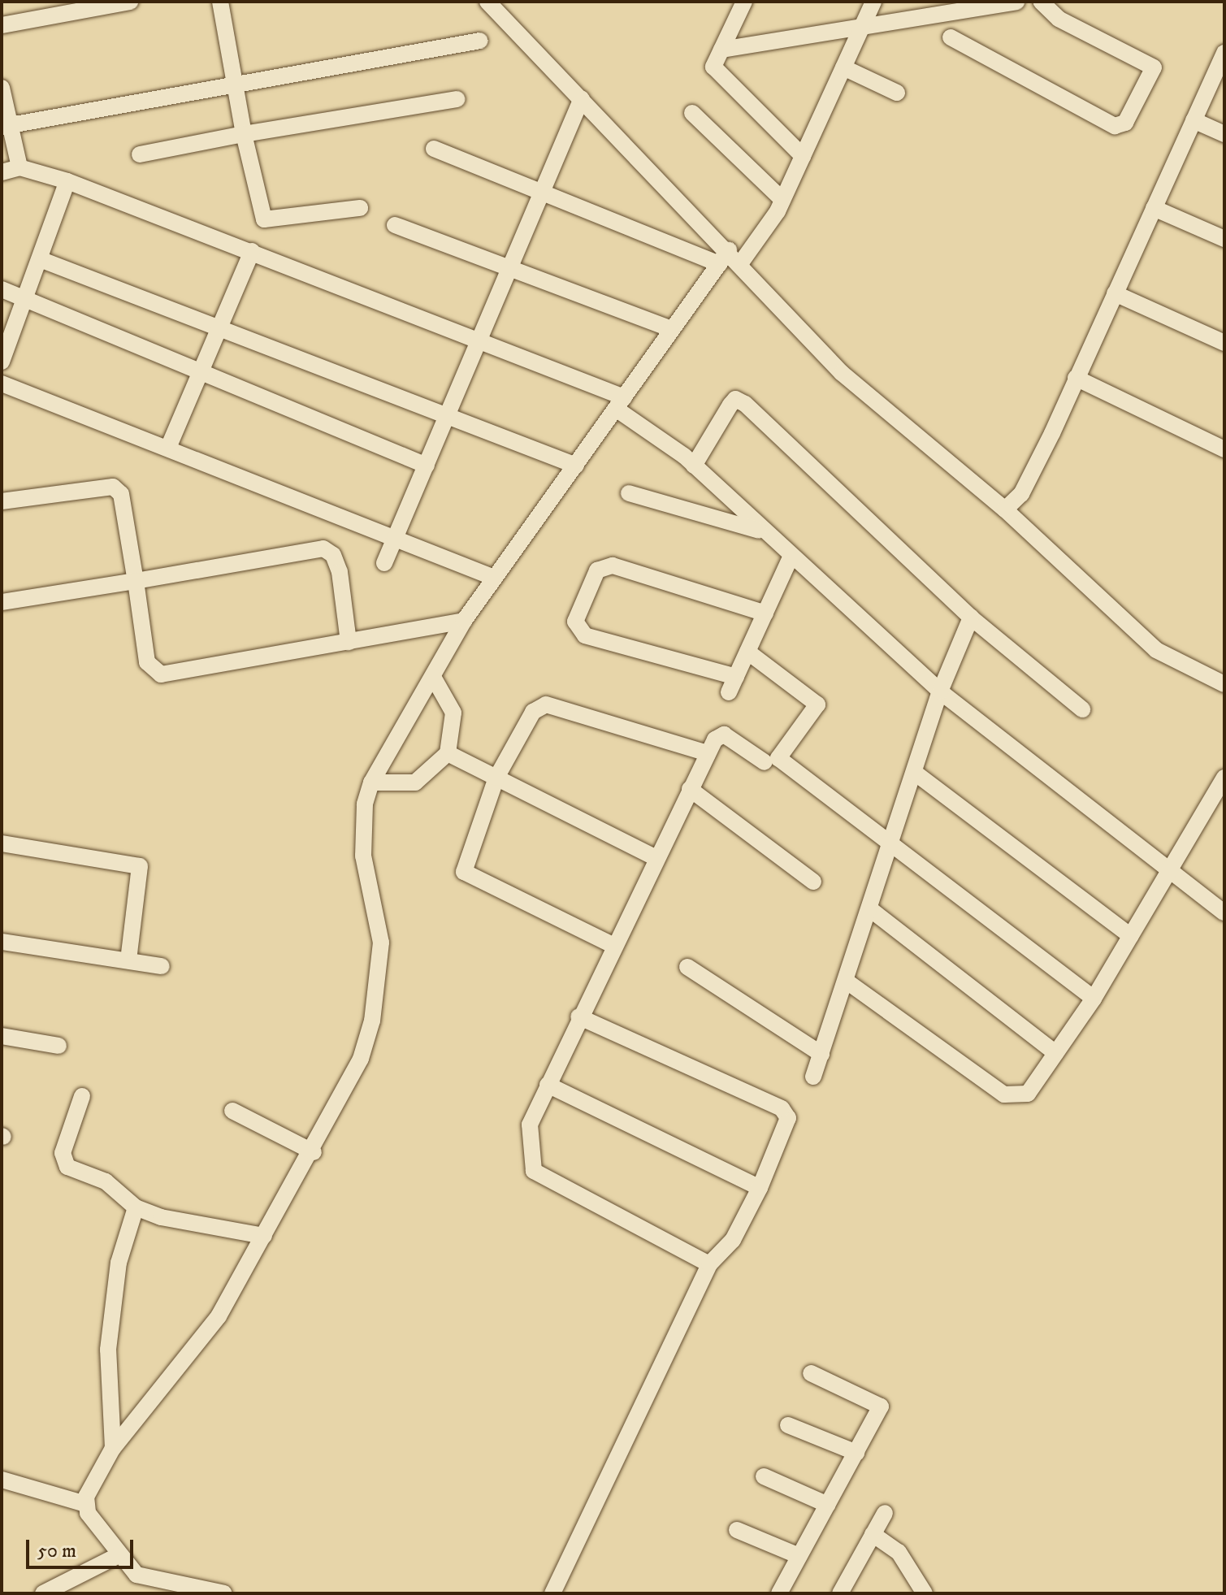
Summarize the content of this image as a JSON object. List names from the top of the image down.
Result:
{
  "scale_bar": "50 m"
}
